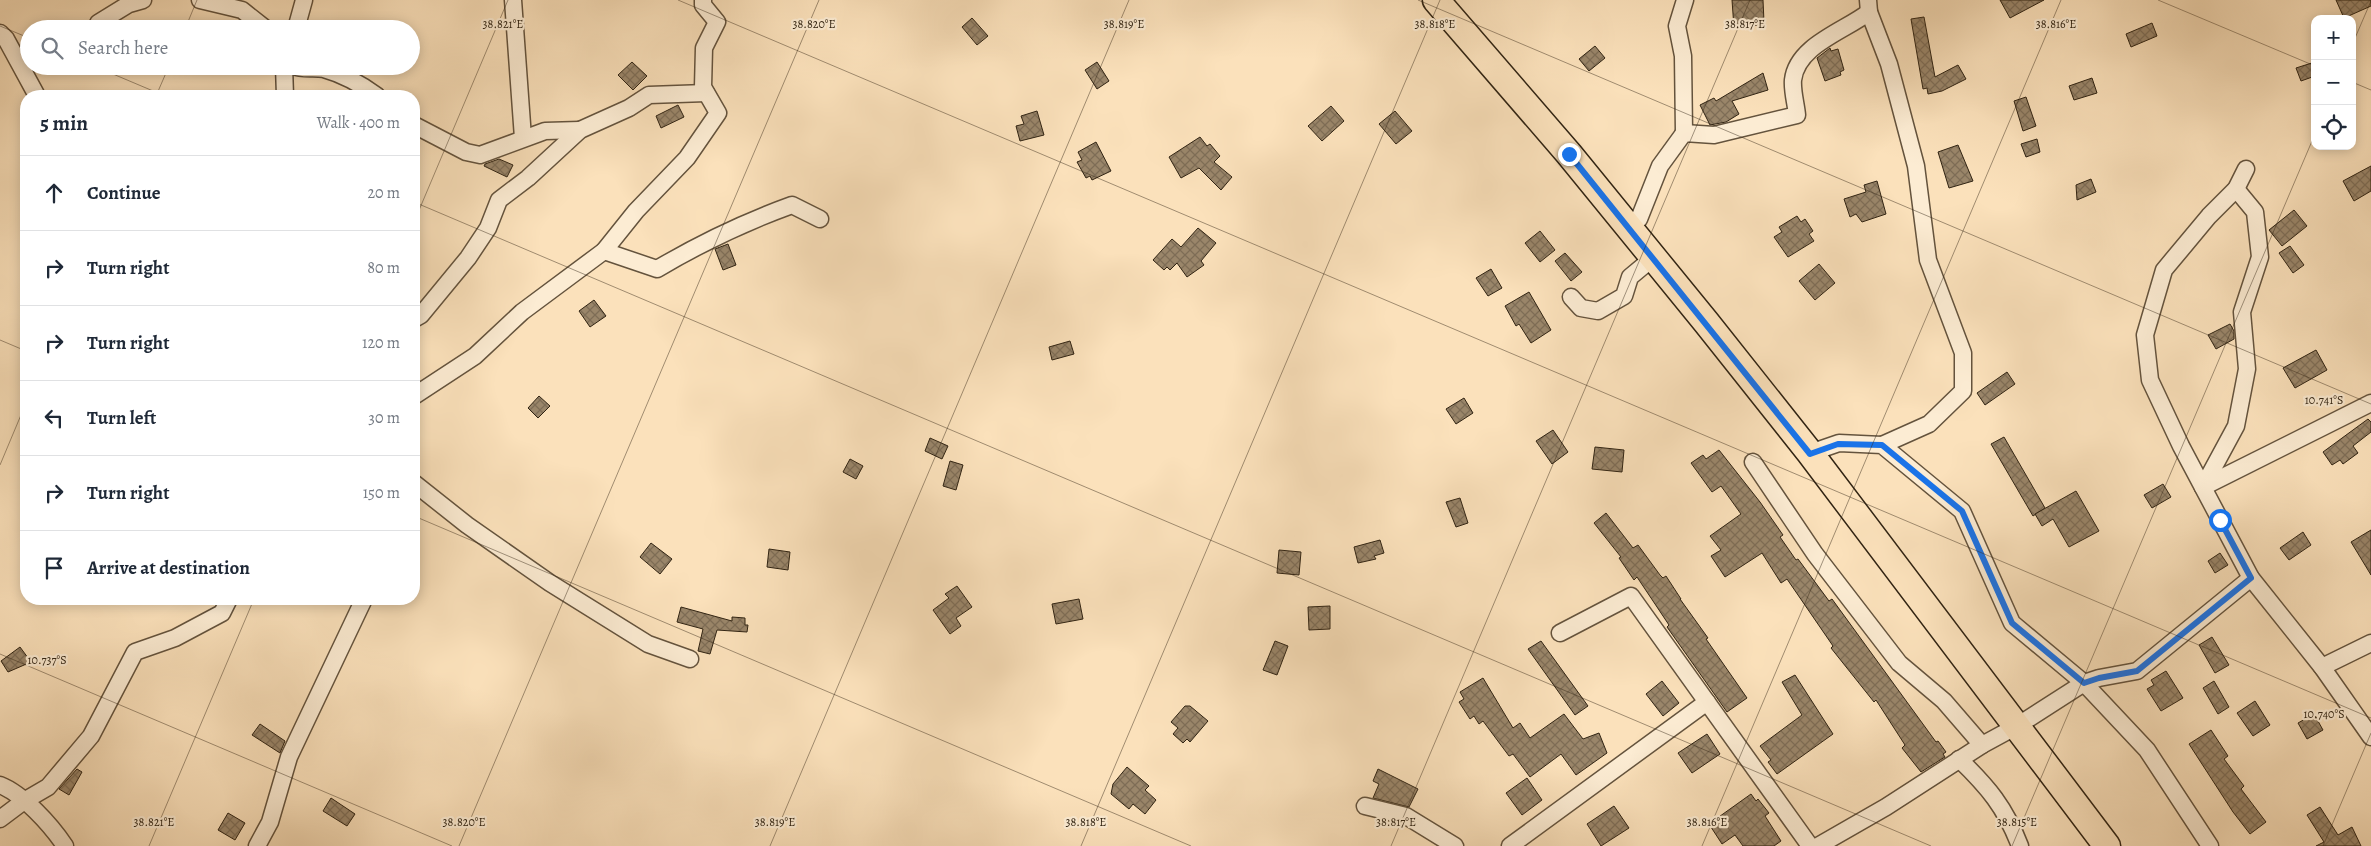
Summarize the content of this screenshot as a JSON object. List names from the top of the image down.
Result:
{
  "page": {
    "map_buttons": ["+", "−"],
    "search": "Search here",
    "heading": ["5 min", "Walk · 400 m"],
    "list": [
      ["Continue", "20 m"],
      ["Turn right", "80 m"],
      ["Turn right", "120 m"],
      ["Turn left", "30 m"],
      ["Turn right", "150 m"],
      "Arrive at destination"
    ]
  },
  "coordinates": [
    "38.821°E",
    "38.820°E",
    "38.819°E",
    "38.818°E",
    "38.816°E",
    "38.817°E",
    "10.741°S",
    "10.737°S",
    "10.740°S",
    "38.815°E"
  ]
}
